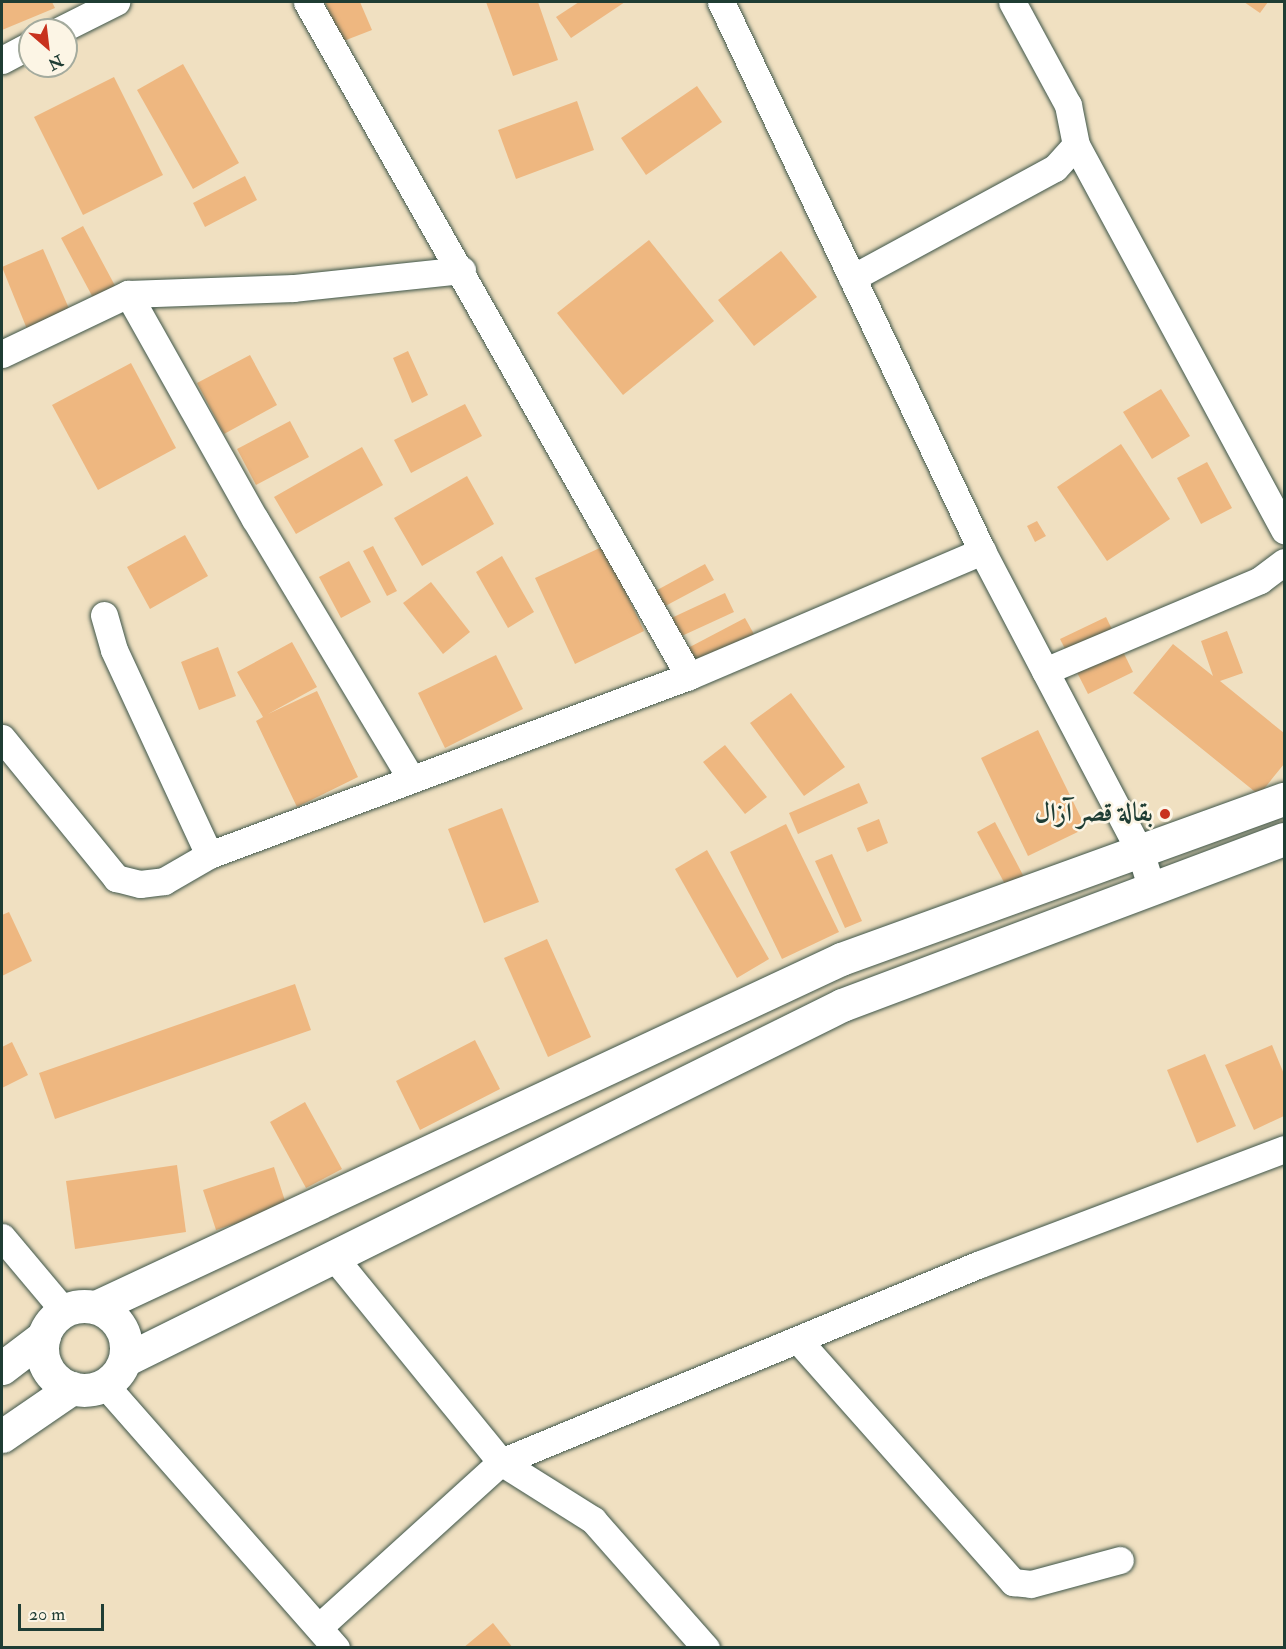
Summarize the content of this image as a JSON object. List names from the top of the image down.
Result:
{
  "places": ["بقالة قصر آزال"],
  "scale_bar": "20 m",
  "north": "bottom right"
}
